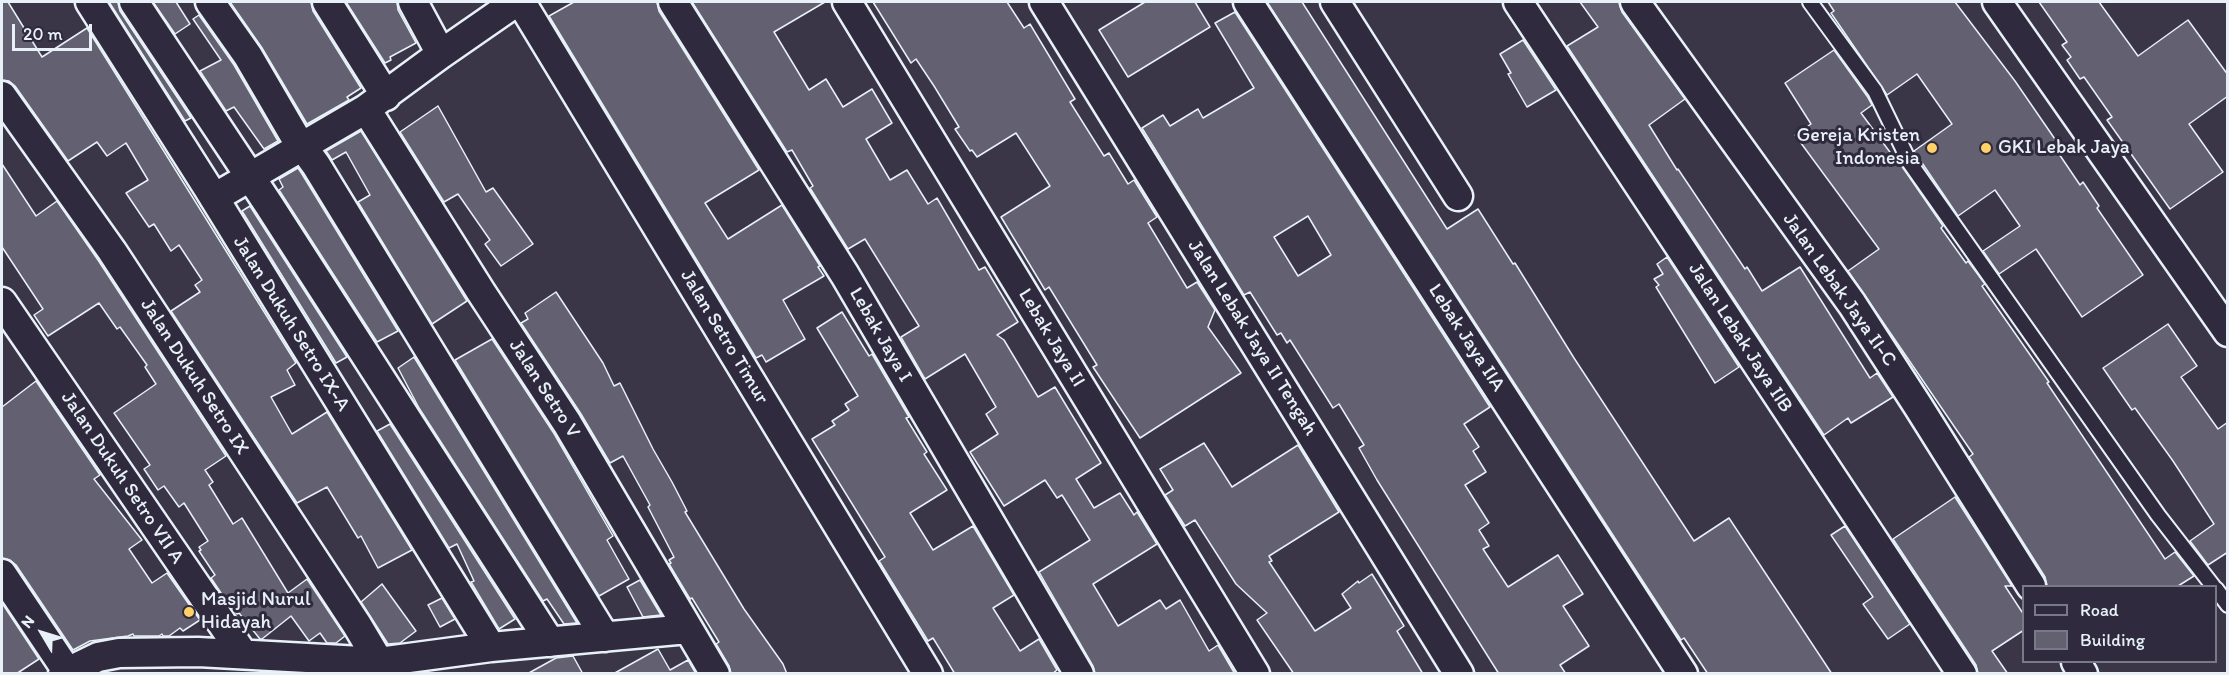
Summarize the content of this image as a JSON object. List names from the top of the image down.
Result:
{
  "streets": {
    "street": [
      "Jalan Lebak Jaya II-C",
      "Jalan Dukuh Setro IX-A",
      "Lebak Jaya I",
      "Jalan Setro Timur",
      "Lebak Jaya II",
      "Jalan Lebak Jaya II Tengah",
      "Lebak Jaya IIA",
      "Jalan Lebak Jaya IIB",
      "Jalan Dukuh Setro IX",
      "Jalan Setro V",
      "Jalan Dukuh Setro VII A"
    ]
  },
  "places": ["Gereja Kristen Indonesia", "GKI Lebak Jaya", "Masjid Nurul Hidayah"],
  "legend": ["Road", "Building"],
  "scale_bar": "20 m",
  "north": "top left"
}
